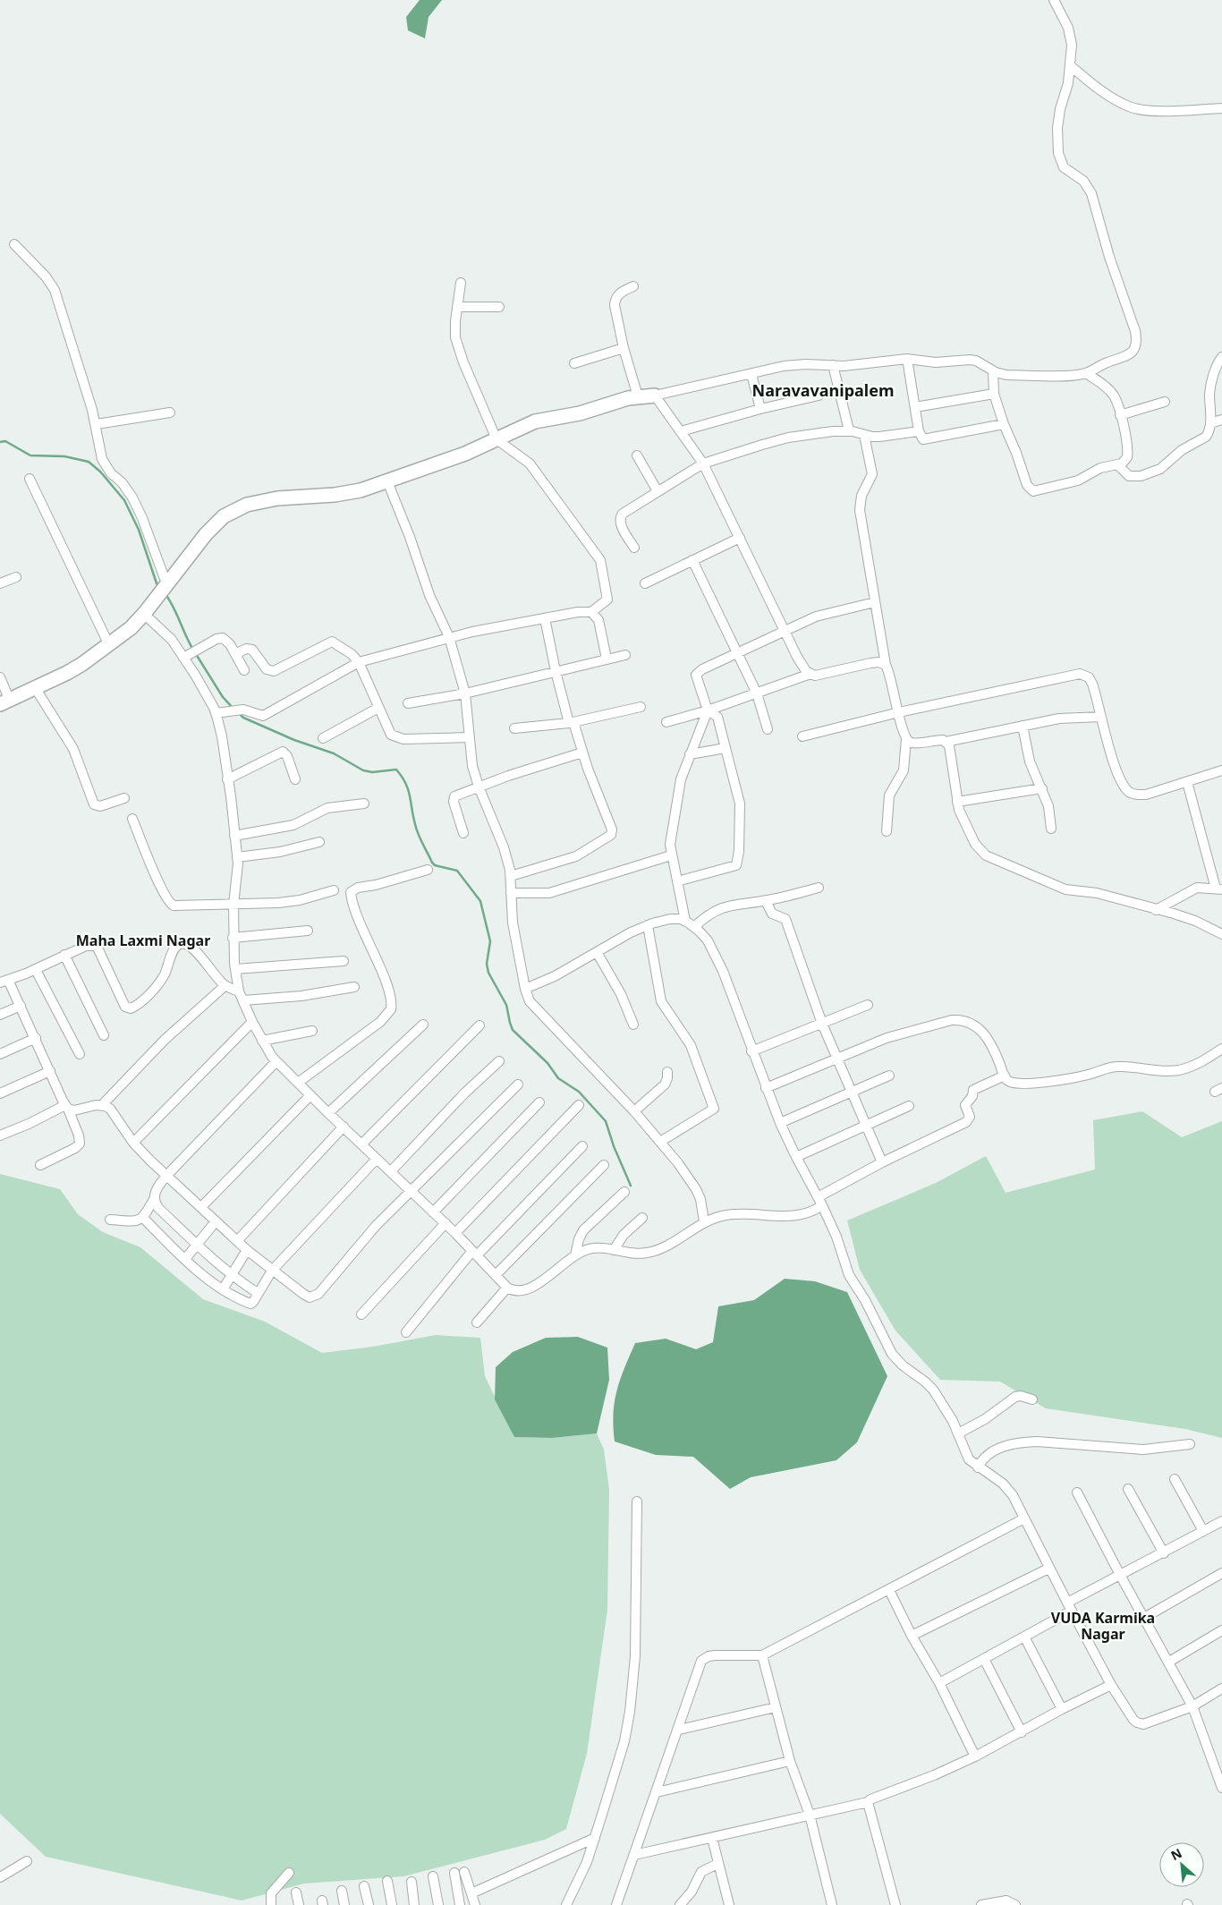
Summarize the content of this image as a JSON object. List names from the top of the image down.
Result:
{
  "districts": ["Naravavanipalem", "Maha Laxmi Nagar", "VUDA Karmika Nagar"],
  "north": "top left"
}
